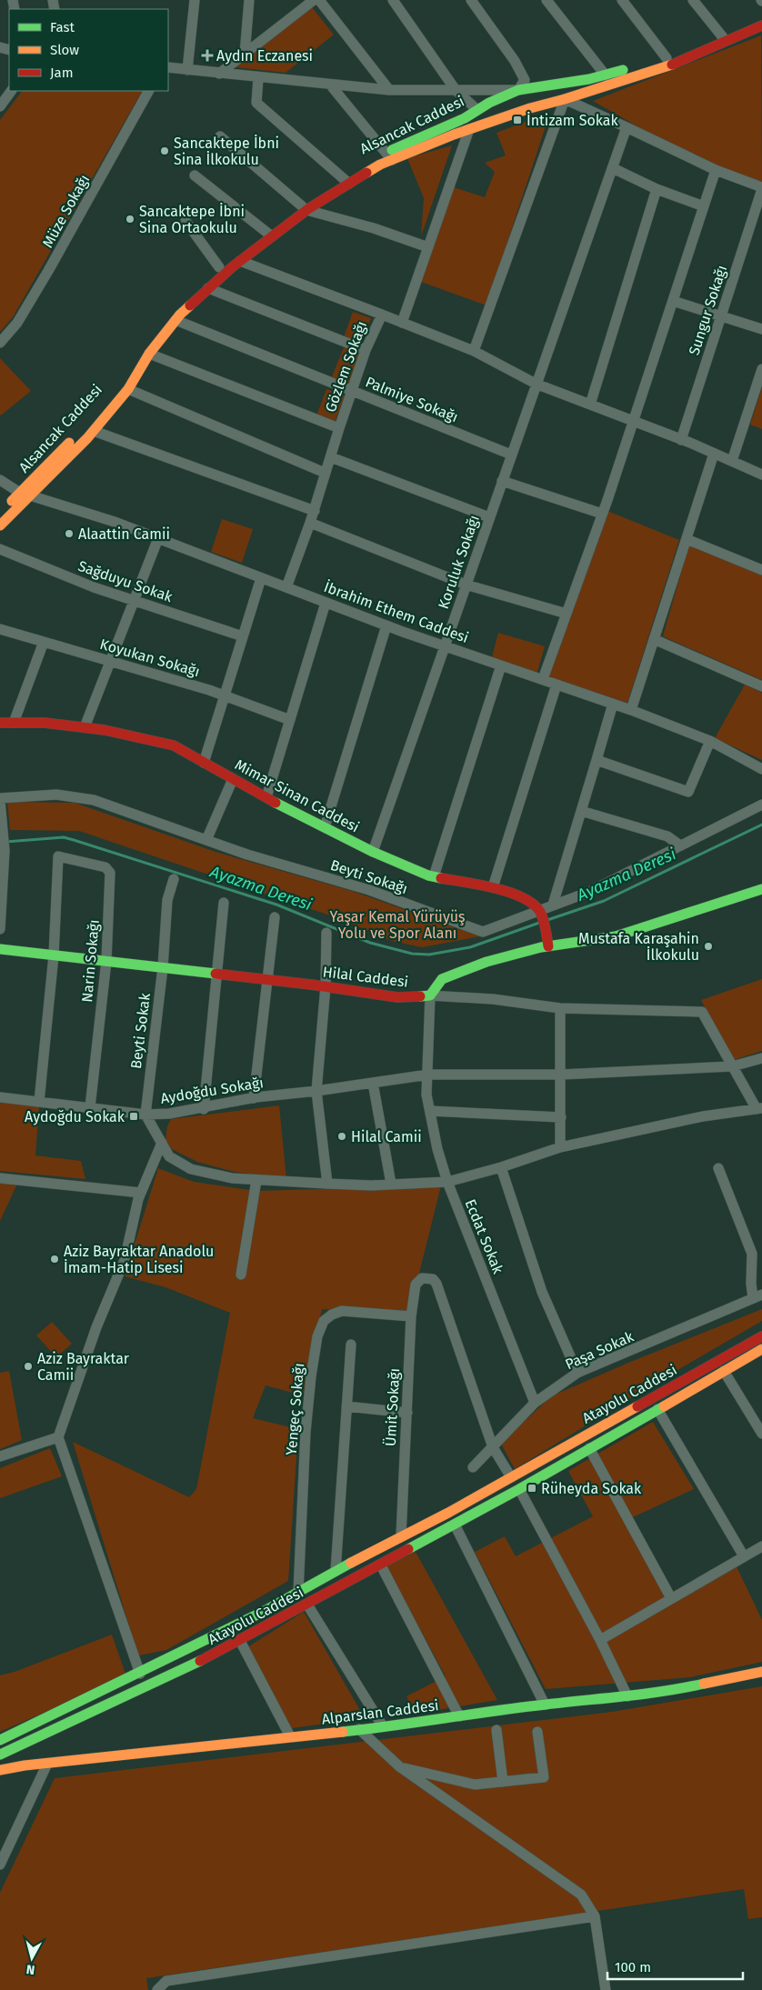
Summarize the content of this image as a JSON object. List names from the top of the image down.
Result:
{
  "streets": {
    "street": [
      "Alsancak Caddesi",
      "Müze Sokağı",
      "Sungur Sokağı",
      "Gözlem Sokağı",
      "Palmiye Sokağı",
      "Koruluk Sokağı",
      "Sağduyu Sokak",
      "İbrahim Ethem Caddesi",
      "Koyukan Sokağı",
      "Mimar Sinan Caddesi",
      "Beyti Sokağı",
      "Narin Sokağı",
      "Hilal Caddesi",
      "Beyti Sokak",
      "Aydoğdu Sokağı",
      "Ecdat Sokak",
      "Paşa Sokak",
      "Atayolu Caddesi",
      "Ümit Sokağı",
      "Yengeç Sokağı",
      "Alparslan Caddesi"
    ]
  },
  "crossings": [
    ["Alsancak Caddesi", "Gözlem Sokağı"],
    ["Alsancak Caddesi", "Palmiye Sokağı"],
    ["Alsancak Caddesi", "İbrahim Ethem Caddesi"],
    ["Gözlem Sokağı", "Palmiye Sokağı"],
    ["Gözlem Sokağı", "İbrahim Ethem Caddesi"],
    ["Palmiye Sokağı", "Koruluk Sokağı"],
    ["Koruluk Sokağı", "İbrahim Ethem Caddesi"],
    ["Koruluk Sokağı", "Mimar Sinan Caddesi"],
    ["Mimar Sinan Caddesi", "Beyti Sokağı"],
    ["Narin Sokağı", "Hilal Caddesi"],
    ["Narin Sokağı", "Aydoğdu Sokağı"],
    ["Hilal Caddesi", "Beyti Sokak"],
    ["Hilal Caddesi", "Ecdat Sokak"],
    ["Beyti Sokak", "Aydoğdu Sokağı"],
    ["Aydoğdu Sokağı", "Ecdat Sokak"],
    ["Ecdat Sokak", "Paşa Sokak"],
    ["Paşa Sokak", "Ümit Sokağı"],
    ["Atayolu Caddesi", "Ümit Sokağı"],
    ["Atayolu Caddesi", "Yengeç Sokağı"],
    ["Ümit Sokağı", "Yengeç Sokağı"]
  ],
  "water": ["Ayazma Deresi"],
  "parks": ["Yaşar Kemal Yürüyüş Yolu ve Spor Alanı"],
  "places": {
    "health": ["Aydın Eczanesi"],
    "transit": ["İntizam Sokak", "Aydoğdu Sokak", "Rüheyda Sokak"],
    "other": [
      "Sancaktepe İbni Sina İlkokulu",
      "Sancaktepe İbni Sina Ortaokulu",
      "Alaattin Camii",
      "Mustafa Karaşahin İlkokulu",
      "Hilal Camii",
      "Aziz Bayraktar Anadolu İmam-Hatip Lisesi",
      "Aziz Bayraktar Camii"
    ]
  },
  "legend": ["Fast", "Slow", "Jam"],
  "scale_bar": "100 m",
  "north": "bottom"
}
